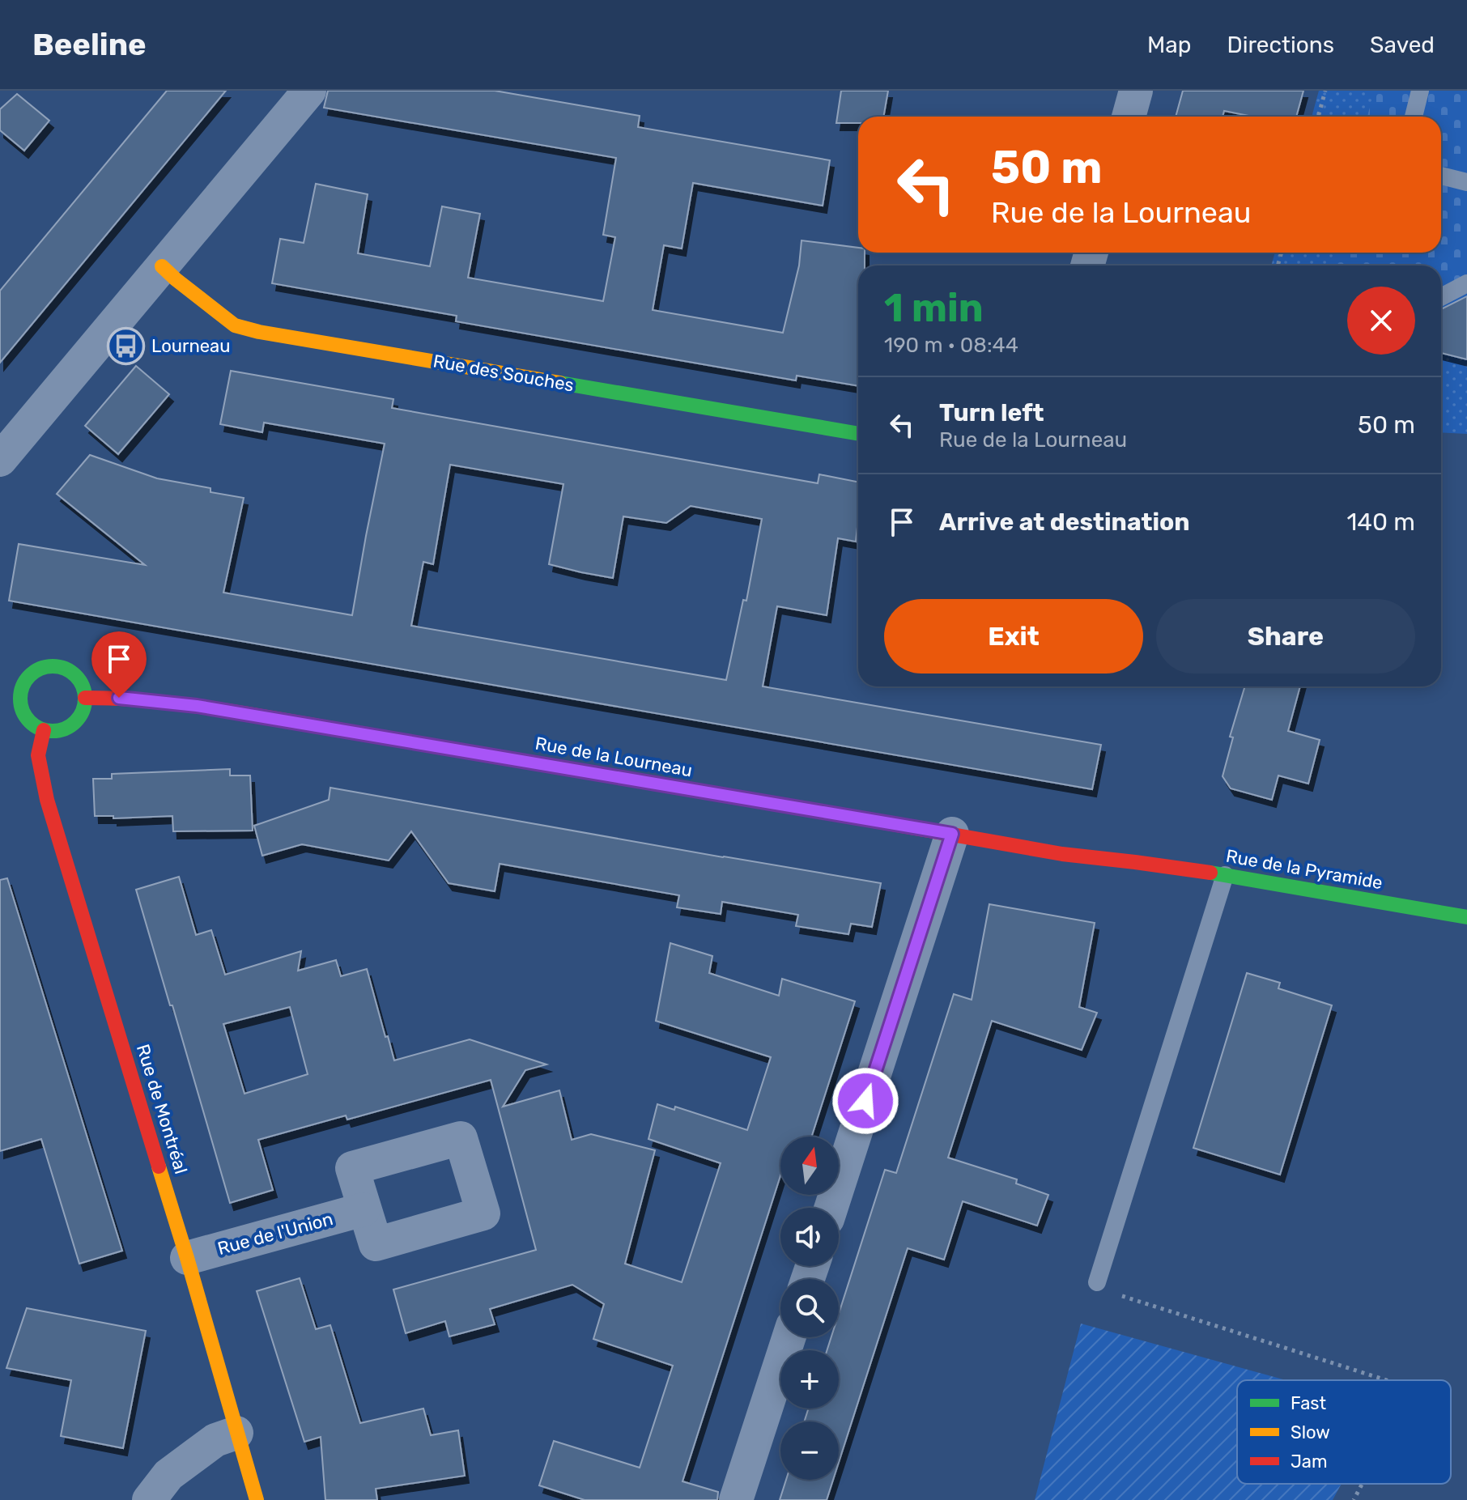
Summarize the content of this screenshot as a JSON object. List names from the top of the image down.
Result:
{
  "streets": {
    "street": [
      "Rue des Souches",
      "Rue de la Lourneau",
      "Rue de la Pyramide",
      "Rue de Montréal",
      "Rue de l'Union"
    ]
  },
  "crossings": [
    ["Rue de la Lourneau", "Rue de la Pyramide"],
    ["Rue de la Lourneau", "Rue de Montréal"],
    ["Rue de Montréal", "Rue de l'Union"]
  ],
  "places": {
    "bus stop": ["Lourneau"]
  },
  "legend": ["Fast", "Slow", "Jam"],
  "north": "top",
  "page": {
    "header": "Beeline",
    "nav": ["Map", "Directions", "Saved"],
    "turn": ["50 m", "Rue de la Lourneau"],
    "heading": ["1 min", "190 m · 08:44"],
    "list": [
      {
        "name": "Turn left",
        "note": "Rue de la Lourneau",
        "value": "50 m"
      },
      {
        "name": "Arrive at destination",
        "value": "140 m"
      }
    ],
    "buttons": ["Exit", "Share"],
    "map_buttons": ["+", "−"]
  }
}
